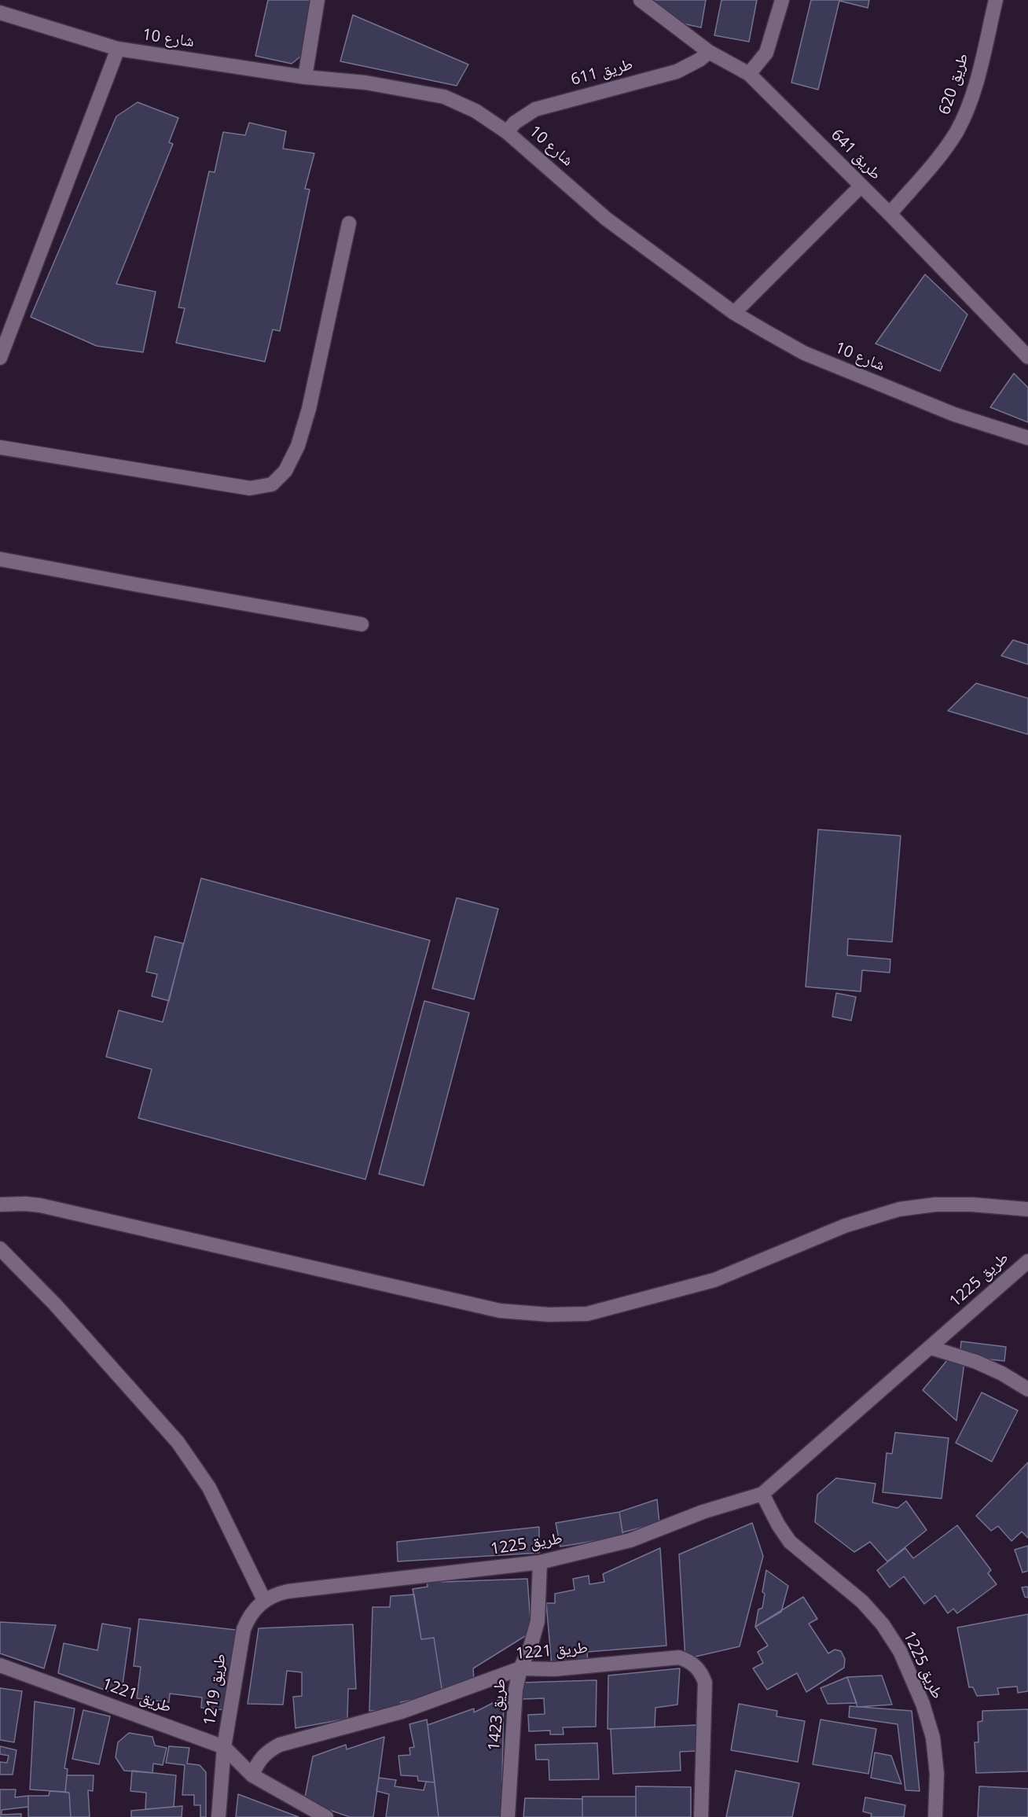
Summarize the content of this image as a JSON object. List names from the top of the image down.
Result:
{
  "streets": {
    "street": [
      "شارع 10",
      "طريق 611",
      "طريق 620",
      "طريق 641",
      "طريق 1225",
      "طريق 1221",
      "طريق 1219",
      "طريق 1423"
    ]
  },
  "crossings": [
    ["شارع 10", "طريق 611"],
    ["طريق 611", "طريق 641"],
    ["طريق 620", "طريق 641"],
    ["طريق 1225", "طريق 1219"],
    ["طريق 1225", "طريق 1423"],
    ["طريق 1221", "طريق 1219"],
    ["طريق 1221", "طريق 1423"]
  ]
}
